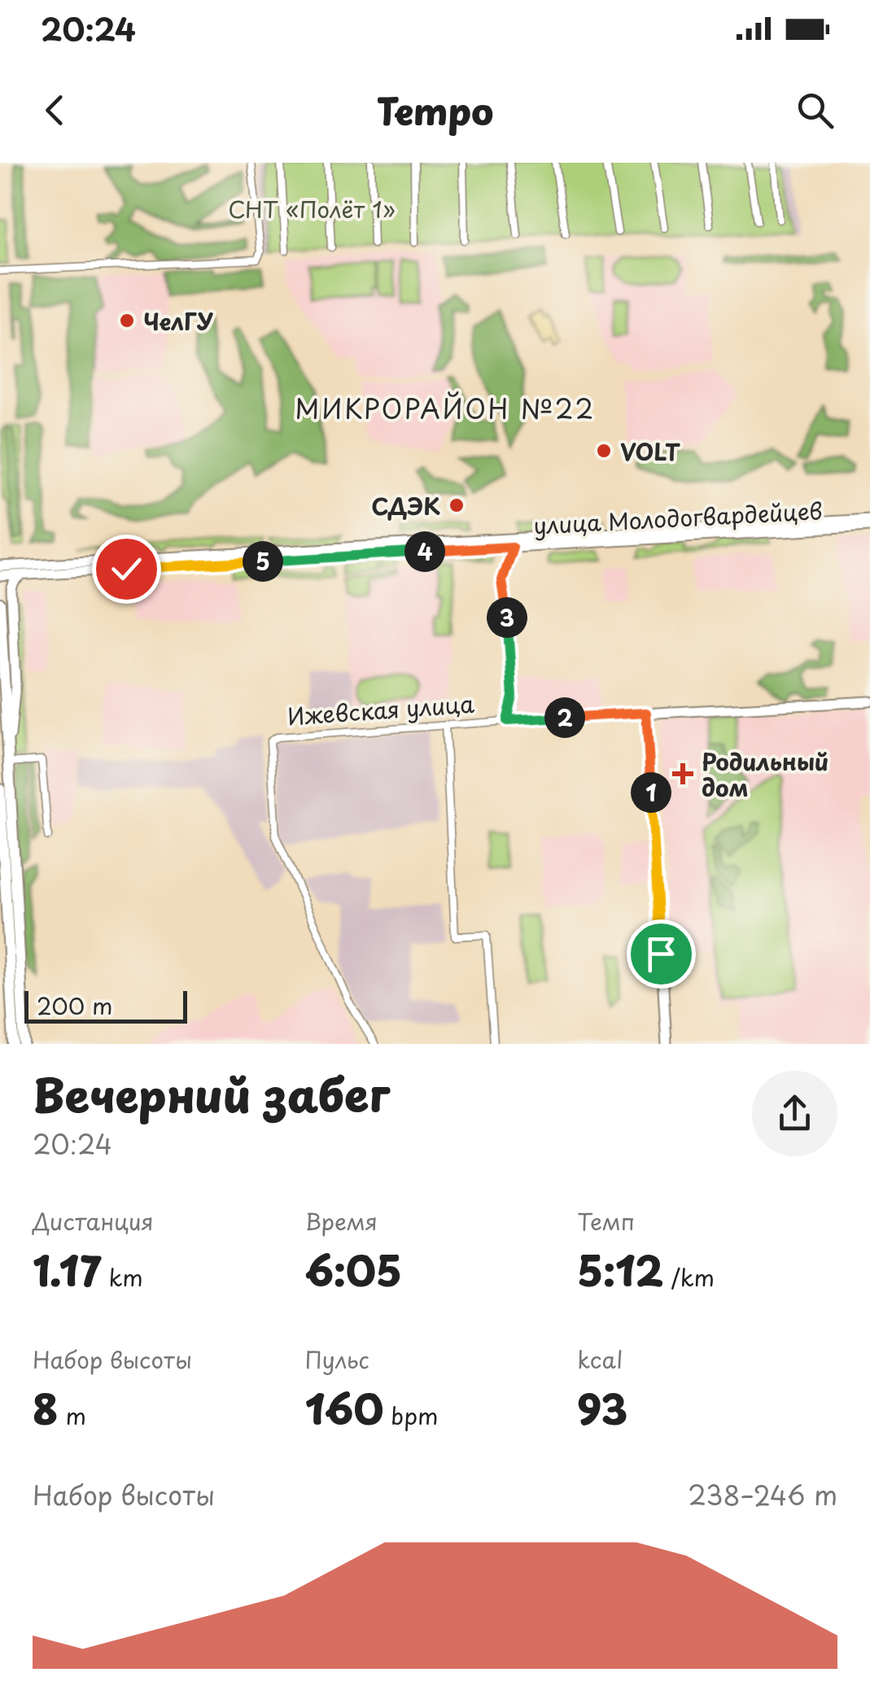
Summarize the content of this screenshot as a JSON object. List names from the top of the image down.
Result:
{
  "streets": {
    "main road": ["улица Молодогвардейцев", "Ижевская улица"]
  },
  "districts": ["МИКРОРАЙОН №22"],
  "parks": ["СНТ «Полёт 1»"],
  "places": {
    "other": ["ЧелГУ", "VOLT", "СДЭК"],
    "health": ["Родильный дом"]
  },
  "scale_bar": "200 m",
  "page": {
    "status": "20:24",
    "header": "Tempo",
    "pins": [
      "4",
      "5",
      "3",
      "2",
      "1"
    ],
    "scale": "200 m",
    "heading": ["Вечерний забег", "20:24"],
    "stats": [
      ["Дистанция", "1.17 km"],
      ["Время", "6:05"],
      ["Темп", "5:12 /km"],
      ["Набор высоты", "8 m"],
      ["Пульс", "160 bpm"],
      ["kcal", "93"]
    ],
    "chart": ["Набор высоты", "238–246 m"]
  }
}
